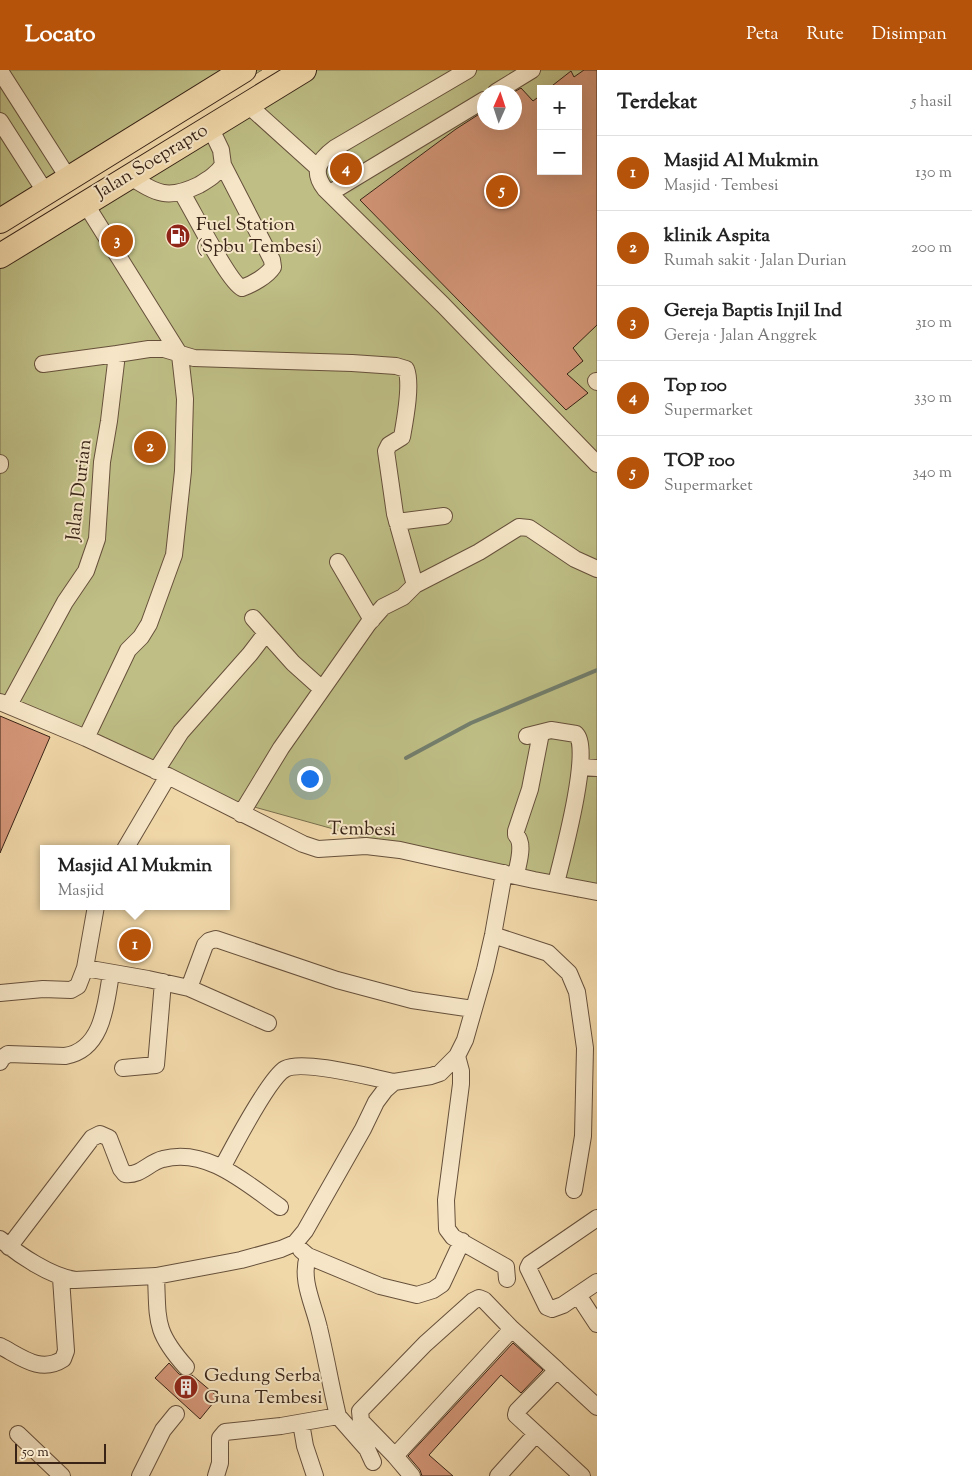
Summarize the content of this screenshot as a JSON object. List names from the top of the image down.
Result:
{
  "streets": {
    "highway": ["Jalan Soeprapto"],
    "street": ["Jalan Durian", "Tembesi"]
  },
  "crossings": [
    ["Jalan Durian", "Tembesi"]
  ],
  "places": {
    "fuel station": ["Fuel Station (Spbu Tembesi)"],
    "building": ["Gedung Serba Guna Tembesi"]
  },
  "scale_bar": "50 m",
  "north": "top",
  "page": {
    "header": "Locato",
    "nav": ["Peta", "Rute", "Disimpan"],
    "heading": ["Terdekat", "5 hasil"],
    "map_buttons": ["+", "−"],
    "list": [
      {
        "mark": "1",
        "name": "Masjid Al Mukmin",
        "note": "Masjid · Tembesi",
        "value": "130 m"
      },
      {
        "mark": "2",
        "name": "klinik Aspita",
        "note": "Rumah sakit · Jalan Durian",
        "value": "200 m"
      },
      {
        "mark": "3",
        "name": "Gereja Baptis Injil Ind",
        "note": "Gereja · Jalan Anggrek",
        "value": "310 m"
      },
      {
        "mark": "4",
        "name": "Top 100",
        "note": "Supermarket",
        "value": "330 m"
      },
      {
        "mark": "5",
        "name": "TOP 100",
        "note": "Supermarket",
        "value": "340 m"
      }
    ],
    "pins": [
      "4",
      "5",
      "3",
      "2",
      "1"
    ],
    "popup": ["Masjid Al Mukmin", "Masjid"],
    "scale": "50 m"
  }
}
